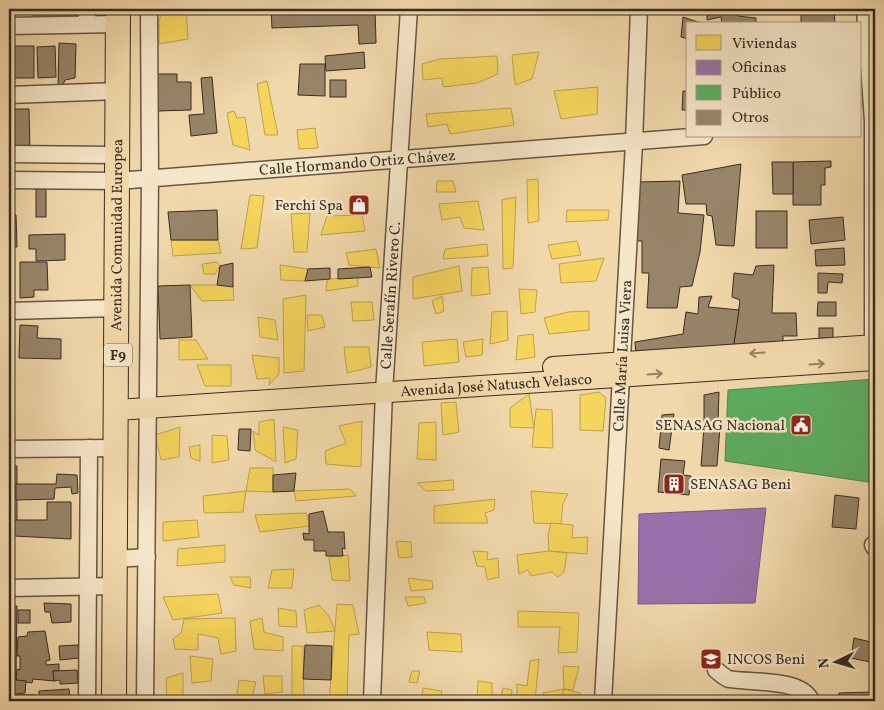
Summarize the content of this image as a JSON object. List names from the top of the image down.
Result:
{
  "streets": {
    "highway": ["Avenida Comunidad Europea", "F9"],
    "main road": ["Avenida José Natusch Velasco"],
    "street": ["Calle Hormando Ortiz Chávez", "Calle Serafín Rivero C.", "Calle María Luisa Viera"]
  },
  "crossings": [
    ["Calle Hormando Ortiz Chávez", "Avenida Comunidad Europea"],
    ["Calle Hormando Ortiz Chávez", "Calle Serafín Rivero C."],
    ["Calle Hormando Ortiz Chávez", "Calle María Luisa Viera"],
    ["Avenida Comunidad Europea", "Avenida José Natusch Velasco"],
    ["Calle Serafín Rivero C.", "Avenida José Natusch Velasco"],
    ["Calle María Luisa Viera", "Avenida José Natusch Velasco"]
  ],
  "places": {
    "shop": ["Ferchi Spa"],
    "public building": ["SENASAG Nacional"],
    "building": ["SENASAG Beni"],
    "school or university": ["INCOS Beni"]
  },
  "legend": [
    "Viviendas",
    "Oficinas",
    "Público",
    "Otros"
  ],
  "north": "left"
}
